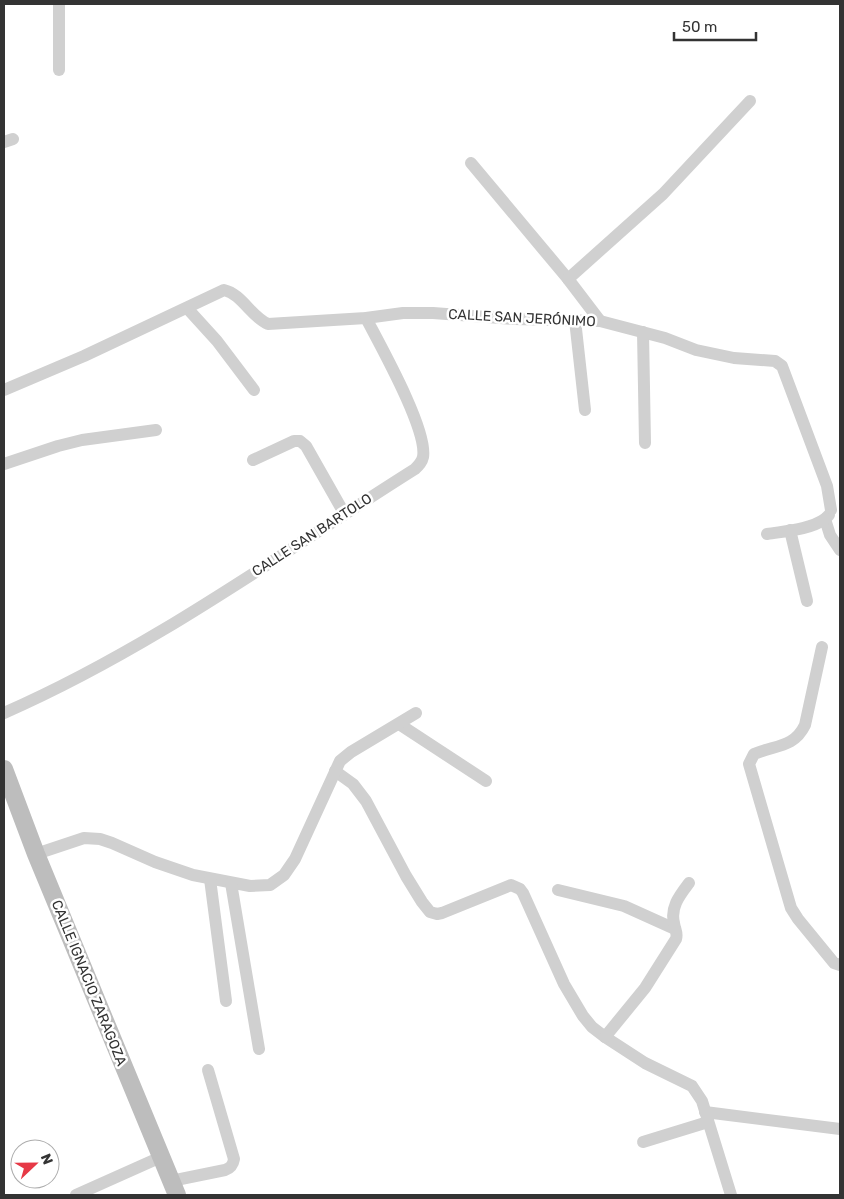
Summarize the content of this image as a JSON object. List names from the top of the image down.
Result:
{
  "streets": {
    "street": ["CALLE SAN JERÓNIMO", "CALLE SAN BARTOLO", "CALLE IGNACIO ZARAGOZA"]
  },
  "crossings": [
    ["CALLE SAN JERÓNIMO", "CALLE SAN BARTOLO"]
  ],
  "scale_bar": "50 m",
  "north": "right"
}
